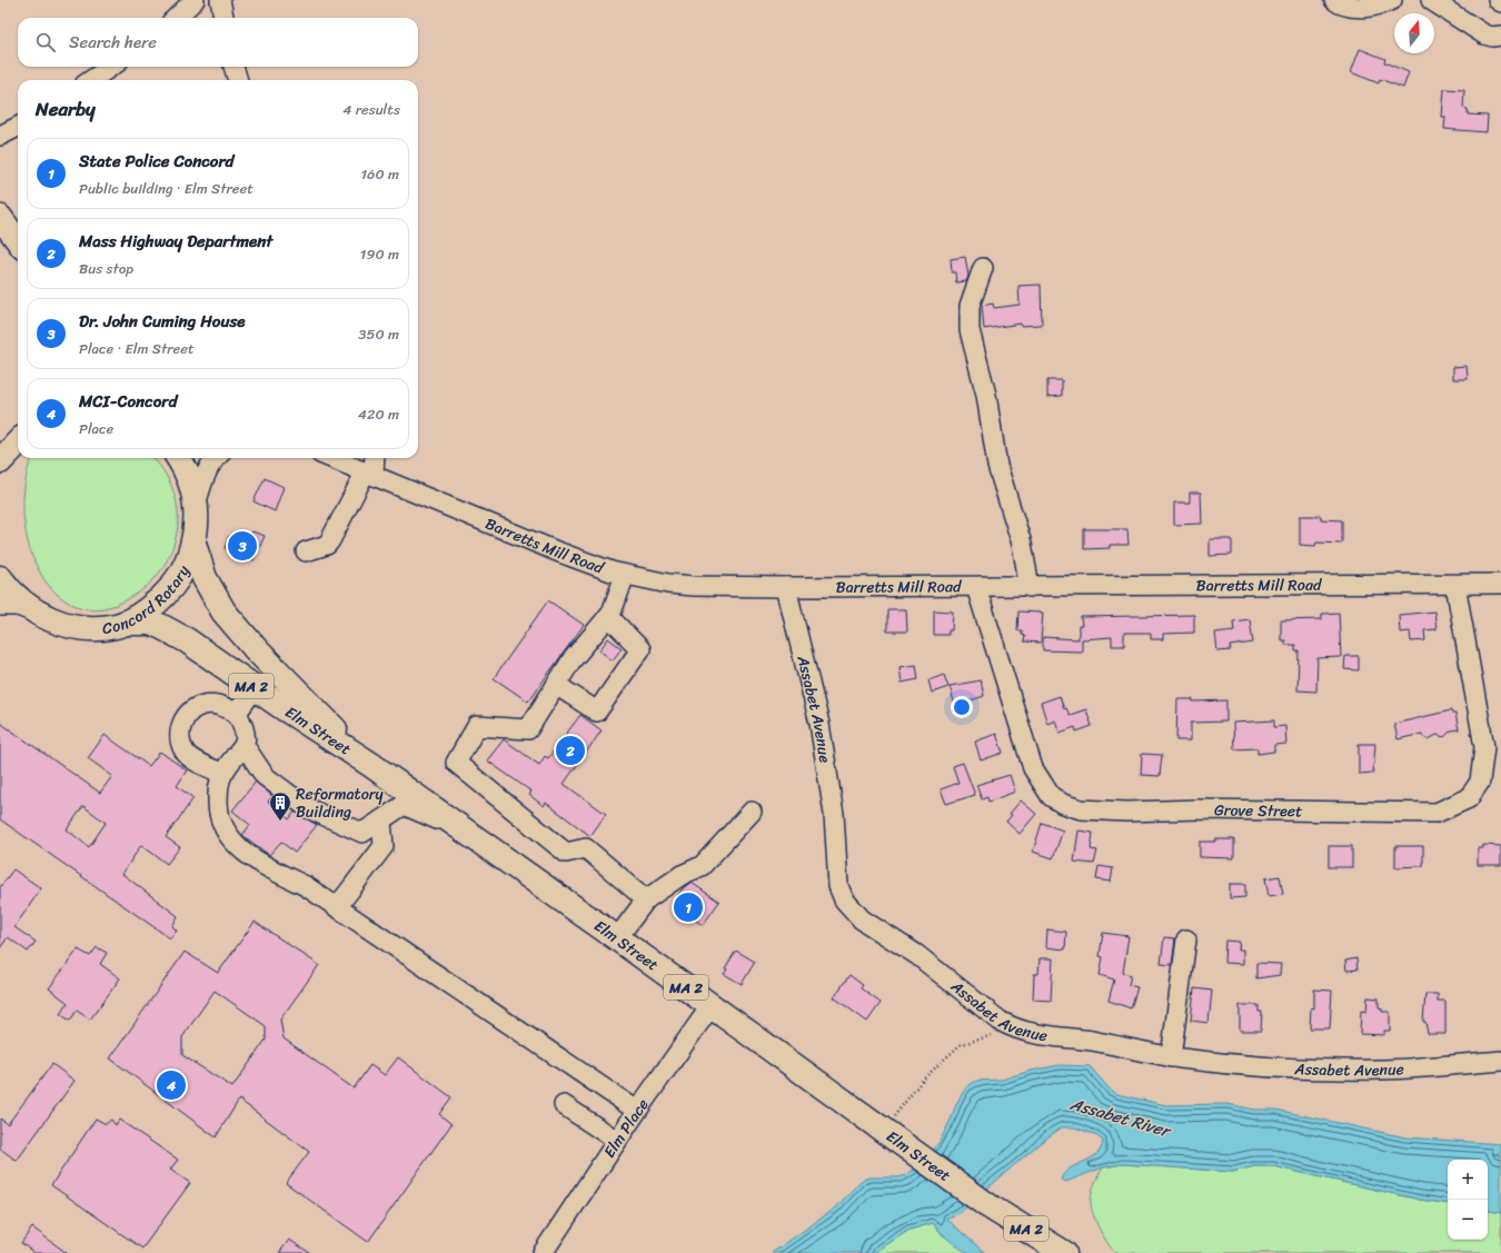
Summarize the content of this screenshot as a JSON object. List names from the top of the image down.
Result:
{
  "streets": {
    "highway": ["Concord Rotary", "MA 2", "Elm Street"],
    "street": [
      "Barretts Mill Road",
      "Assabet Avenue",
      "Grove Street",
      "Elm Place"
    ]
  },
  "crossings": [
    ["Barretts Mill Road", "Assabet Avenue"],
    ["Barretts Mill Road", "Grove Street"],
    ["Concord Rotary", "Elm Street"],
    ["MA 2", "Elm Street"],
    ["Elm Street", "Elm Place"]
  ],
  "water": ["Assabet River"],
  "places": {
    "building": ["Reformatory Building"]
  },
  "north": "top",
  "page": {
    "search": "Search here",
    "heading": ["Nearby", "4 results"],
    "list": [
      {
        "mark": "1",
        "name": "State Police Concord",
        "note": "Public building · Elm Street",
        "value": "160 m"
      },
      {
        "mark": "2",
        "name": "Mass Highway Department",
        "note": "Bus stop",
        "value": "190 m"
      },
      {
        "mark": "3",
        "name": "Dr. John Cuming House",
        "note": "Place · Elm Street",
        "value": "350 m"
      },
      {
        "mark": "4",
        "name": "MCI-Concord",
        "note": "Place",
        "value": "420 m"
      }
    ],
    "pins": [
      "3",
      "2",
      "1",
      "4"
    ],
    "map_buttons": ["+", "−"]
  }
}
